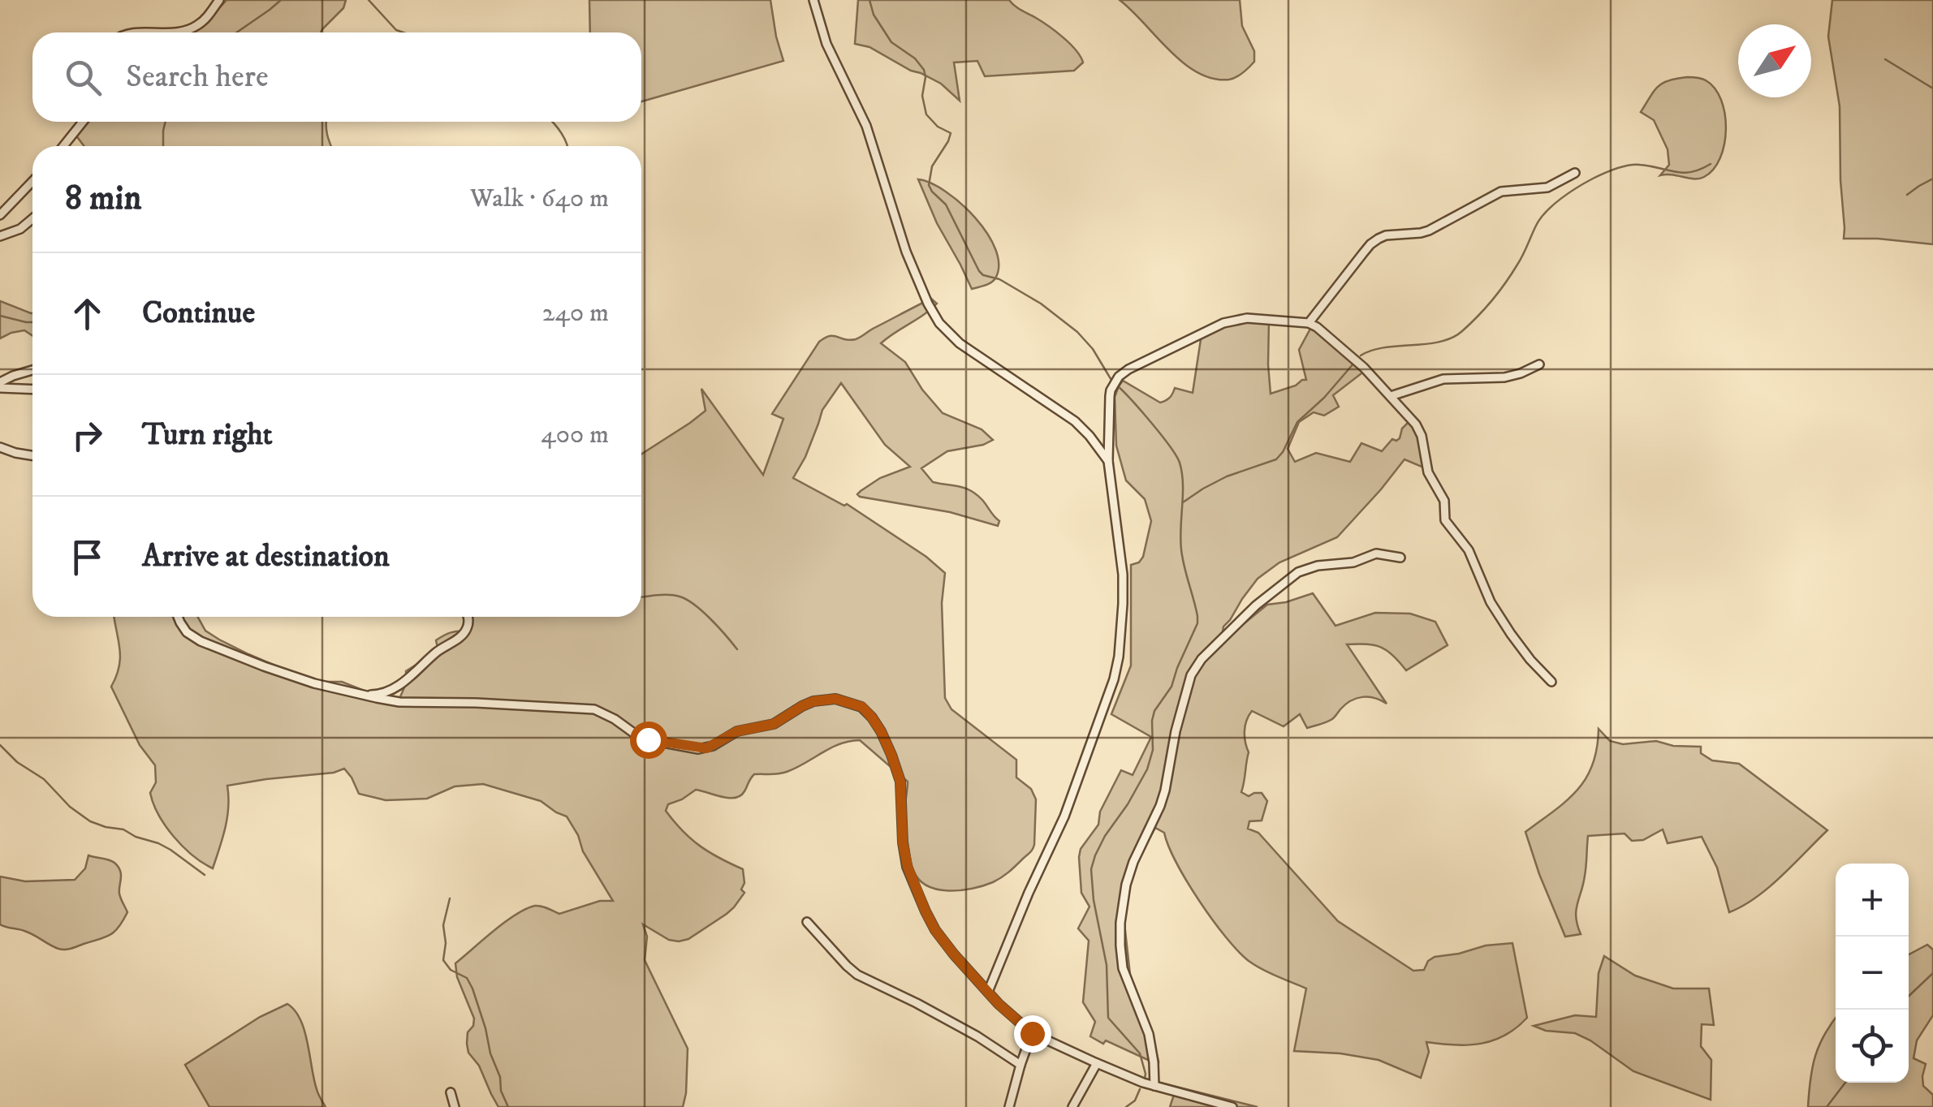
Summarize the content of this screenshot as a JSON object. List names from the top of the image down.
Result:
{
  "north": "top right",
  "page": {
    "search": "Search here",
    "heading": ["8 min", "Walk · 640 m"],
    "list": [
      ["Continue", "240 m"],
      ["Turn right", "400 m"],
      "Arrive at destination"
    ],
    "map_buttons": ["+", "−"]
  }
}
